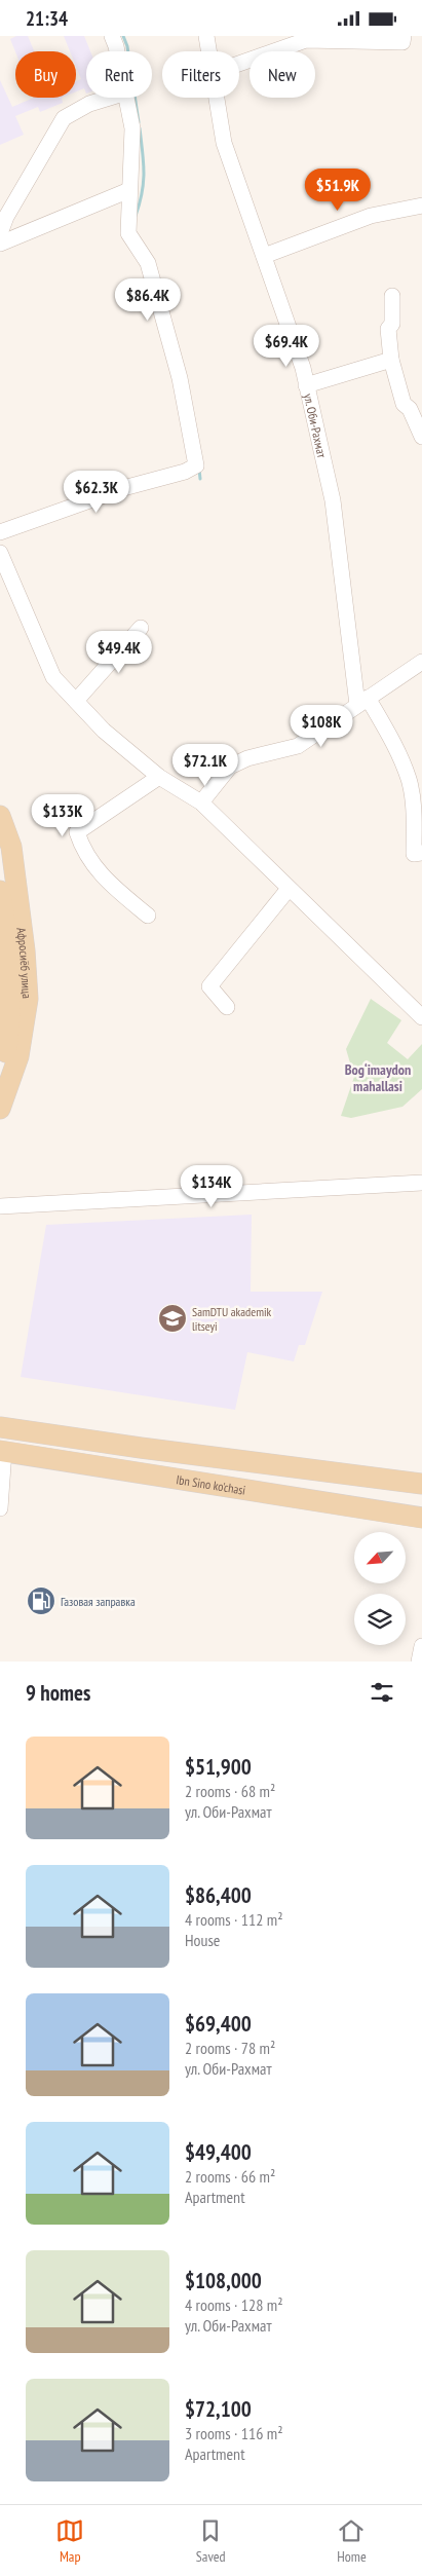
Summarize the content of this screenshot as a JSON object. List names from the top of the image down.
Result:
{
  "streets": {
    "main road": ["Афросиёб улица", "Ibn Sino ko'chasi"],
    "street": ["ул. Оби-Рахмат"]
  },
  "districts": ["Bog‘imaydon mahallasi"],
  "places": {
    "school or university": ["SamDTU akademik litseyi"],
    "fuel station": ["Газовая заправка"]
  },
  "north": "bottom left",
  "page": {
    "status": "21:34",
    "chip": [
      "Buy",
      "Rent",
      "Filters",
      "New"
    ],
    "price": [
      "$51.9K",
      "$86.4K",
      "$69.4K",
      "$62.3K",
      "$49.4K",
      "$108K",
      "$72.1K",
      "$133K",
      "$134K"
    ],
    "heading": "9 homes",
    "list": [
      {
        "name": "$51,900",
        "note": "2 rooms · 68 m² · ул. Оби-Рахмат"
      },
      {
        "name": "$86,400",
        "note": "4 rooms · 112 m² · House"
      },
      {
        "name": "$69,400",
        "note": "2 rooms · 78 m² · ул. Оби-Рахмат"
      },
      {
        "name": "$49,400",
        "note": "2 rooms · 66 m² · Apartment"
      },
      {
        "name": "$108,000",
        "note": "4 rooms · 128 m² · ул. Оби-Рахмат"
      },
      {
        "name": "$72,100",
        "note": "3 rooms · 116 m² · Apartment"
      }
    ],
    "tabs": ["Map", "Saved", "Home"]
  }
}
